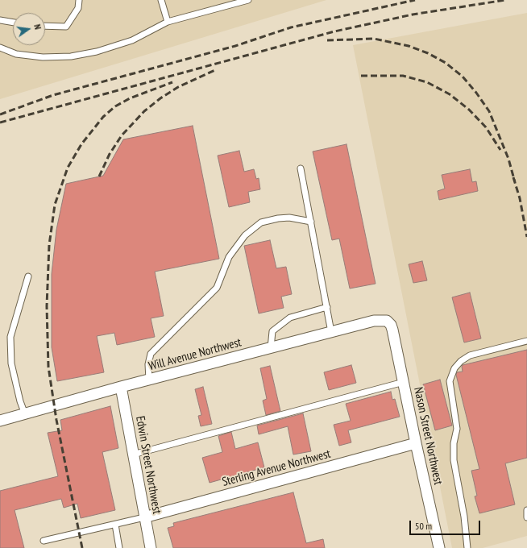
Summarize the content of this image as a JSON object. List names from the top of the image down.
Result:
{
  "streets": {
    "street": [
      "Will Avenue Northwest",
      "Nason Street Northwest",
      "Edwin Street Northwest",
      "Sterling Avenue Northwest"
    ]
  },
  "crossings": [
    ["Will Avenue Northwest", "Nason Street Northwest"],
    ["Will Avenue Northwest", "Edwin Street Northwest"],
    ["Nason Street Northwest", "Sterling Avenue Northwest"],
    ["Edwin Street Northwest", "Sterling Avenue Northwest"]
  ],
  "scale_bar": "50 m",
  "north": "right"
}
